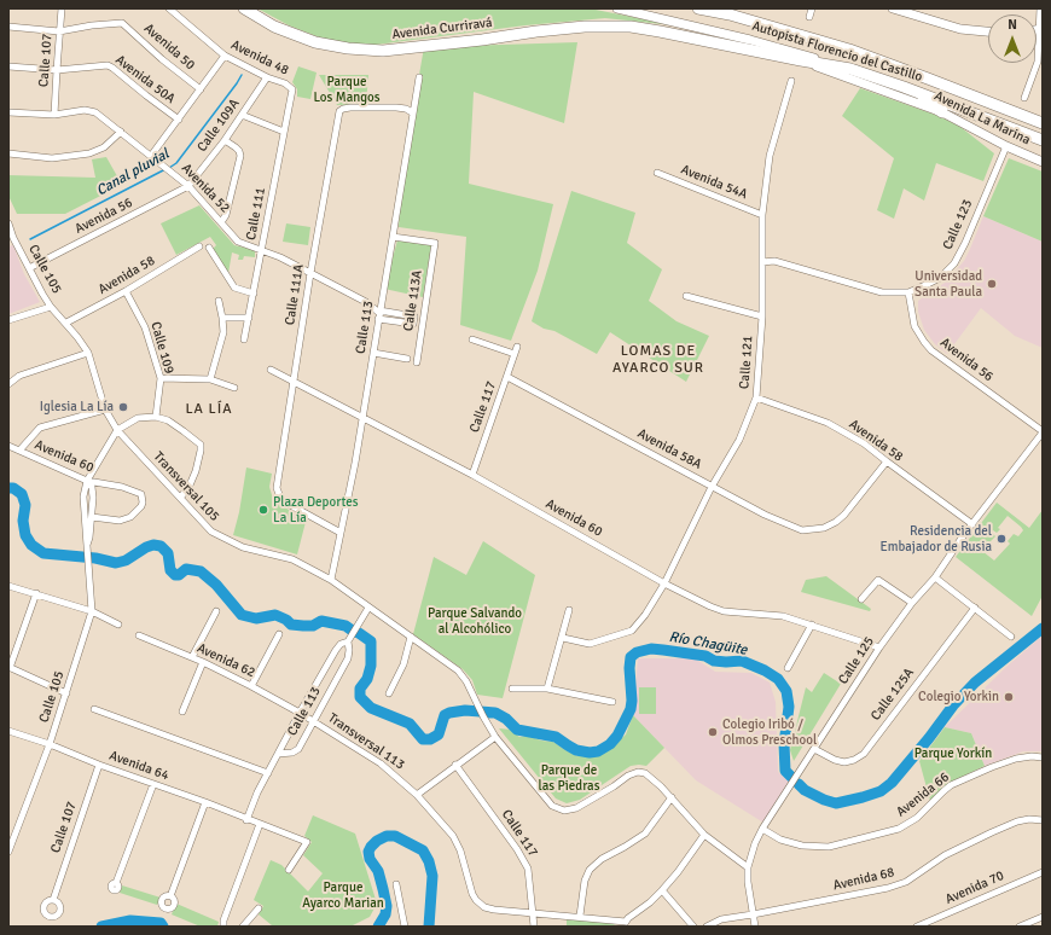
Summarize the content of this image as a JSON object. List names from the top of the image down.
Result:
{
  "streets": {
    "highway": ["Avenida Curriravá", "Autopista Florencio del Castillo"],
    "main road": ["Avenida La Marina"],
    "street": [
      "Avenida 50",
      "Avenida 48",
      "Calle 107",
      "Avenida 50A",
      "Calle 109A",
      "Avenida 54A",
      "Avenida 52",
      "Calle 111",
      "Avenida 56",
      "Calle 123",
      "Calle 105",
      "Avenida 58",
      "Calle 111A",
      "Calle 113A",
      "Calle 113",
      "Calle 109",
      "Calle 121",
      "Calle 117",
      "Avenida 58A",
      "Avenida 60",
      "Transversal 105",
      "Avenida 62",
      "Calle 125",
      "Calle 125A",
      "Transversal 113",
      "Avenida 64",
      "Avenida 66",
      "Avenida 68",
      "Avenida 70"
    ]
  },
  "crossings": [
    ["Avenida Curriravá", "Autopista Florencio del Castillo"],
    ["Avenida Curriravá", "Avenida La Marina"],
    ["Avenida 50", "Calle 107"],
    ["Avenida 48", "Calle 109A"],
    ["Avenida 48", "Calle 111"],
    ["Calle 107", "Avenida 50A"],
    ["Calle 107", "Avenida 52"],
    ["Calle 107", "Avenida 64"],
    ["Avenida La Marina", "Calle 123"],
    ["Calle 109A", "Avenida 52"],
    ["Calle 109A", "Avenida 56"],
    ["Avenida 54A", "Calle 121"],
    ["Avenida 52", "Calle 111"],
    ["Avenida 52", "Avenida 56"],
    ["Avenida 52", "Calle 111A"],
    ["Avenida 52", "Calle 113"],
    ["Avenida 56", "Calle 123"],
    ["Avenida 56", "Calle 105"],
    ["Avenida 56", "Calle 125"],
    ["Calle 105", "Avenida 58"],
    ["Calle 105", "Avenida 60"],
    ["Calle 105", "Transversal 105"],
    ["Calle 105", "Avenida 64"],
    ["Avenida 58", "Calle 109"],
    ["Avenida 58", "Calle 121"],
    ["Avenida 58", "Avenida 58A"],
    ["Avenida 58", "Transversal 105"],
    ["Avenida 58", "Calle 125"],
    ["Calle 111A", "Calle 113"],
    ["Calle 111A", "Avenida 60"],
    ["Calle 113A", "Calle 113"],
    ["Calle 113", "Avenida 60"],
    ["Calle 113", "Transversal 105"],
    ["Calle 113", "Avenida 62"],
    ["Calle 113", "Transversal 113"],
    ["Calle 113", "Avenida 64"],
    ["Calle 121", "Avenida 58A"],
    ["Calle 121", "Avenida 60"],
    ["Calle 117", "Avenida 58A"],
    ["Calle 117", "Avenida 60"],
    ["Avenida 60", "Calle 125"],
    ["Avenida 62", "Transversal 113"],
    ["Calle 125", "Calle 125A"],
    ["Calle 125", "Avenida 66"],
    ["Calle 125", "Avenida 68"]
  ],
  "districts": ["LOMAS DE AYARCO SUR", "LA LÍA"],
  "water": ["Canal pluvial", "Río Chagüite"],
  "parks": [
    "Parque Los Mangos",
    "Parque Salvando al Alcohólico",
    "Parque Yorkín",
    "Parque de las Piedras",
    "Parque Ayarco Marian"
  ],
  "places": [
    "Universidad Santa Paula",
    "Iglesia La Lía",
    "Plaza Deportes La Lía",
    "Residencia del Embajador de Rusia",
    "Colegio Yorkin",
    "Colegio Iribó / Olmos Preschool"
  ],
  "north": "top"
}
